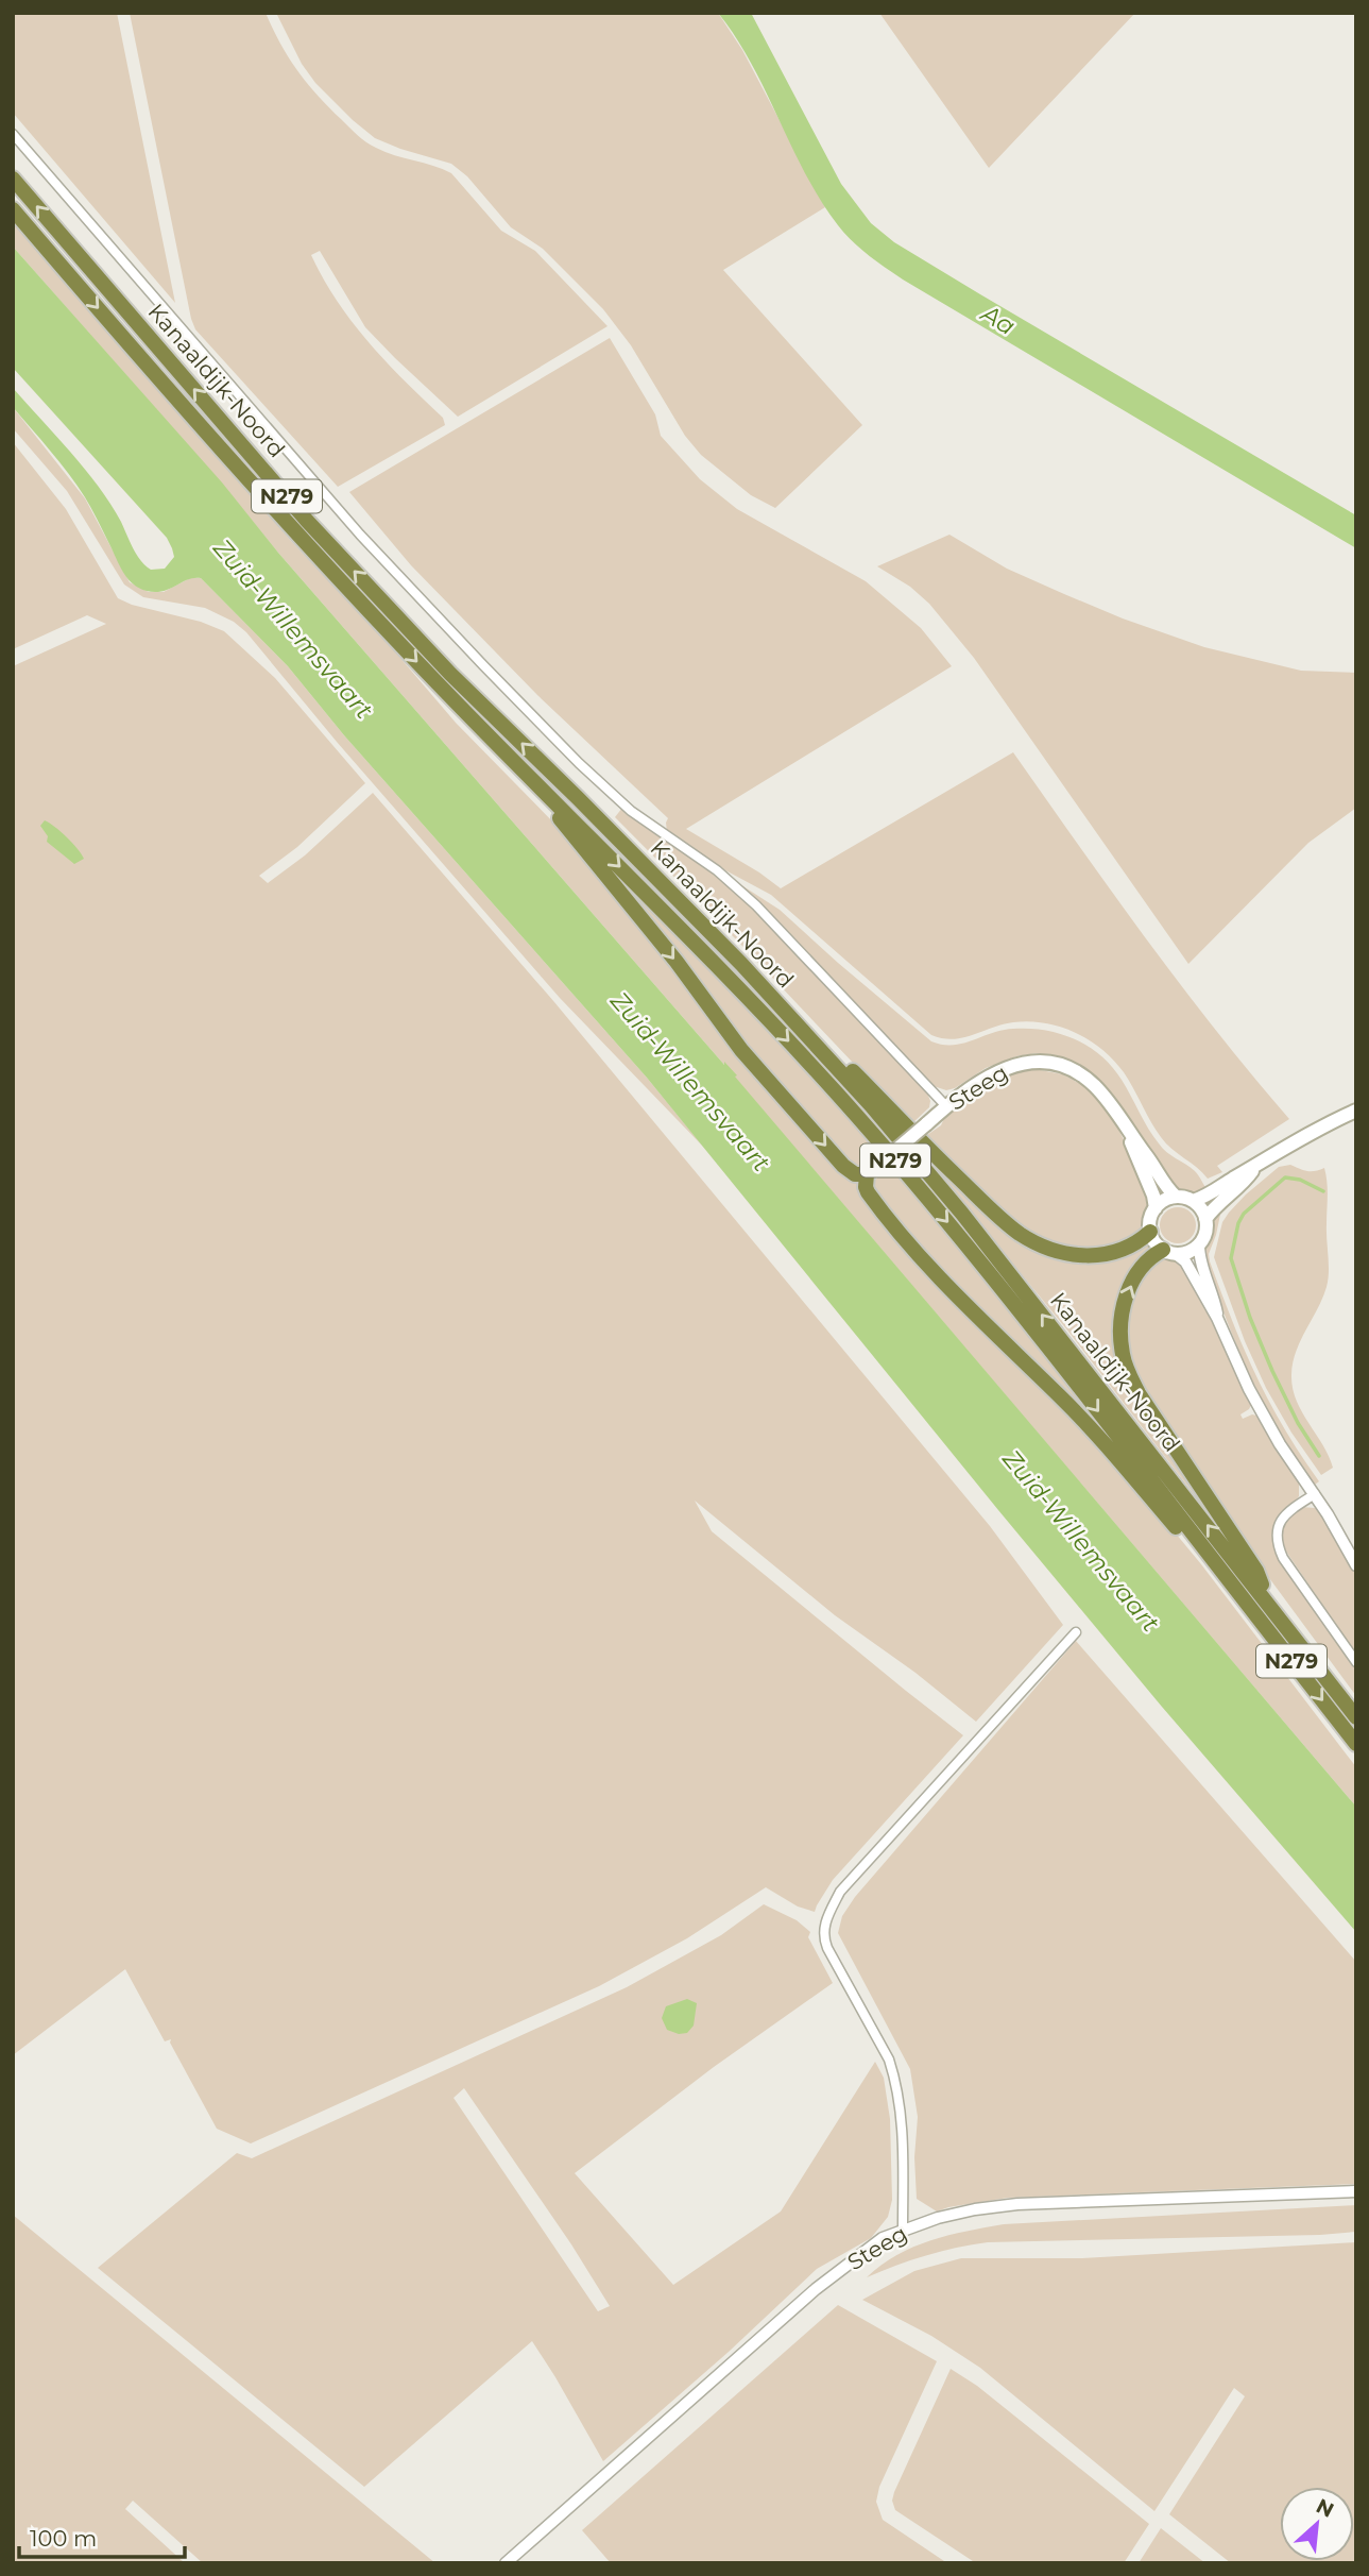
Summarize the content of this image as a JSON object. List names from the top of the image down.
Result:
{
  "streets": {
    "highway": ["Kanaaldijk-Noord", "N279"],
    "main road": ["Steeg"]
  },
  "crossings": [
    ["Kanaaldijk-Noord", "N279"],
    ["Kanaaldijk-Noord", "Steeg"],
    ["N279", "Steeg"]
  ],
  "water": ["Aa", "Zuid-Willemsvaart"],
  "scale_bar": "100 m",
  "north": "top right"
}
